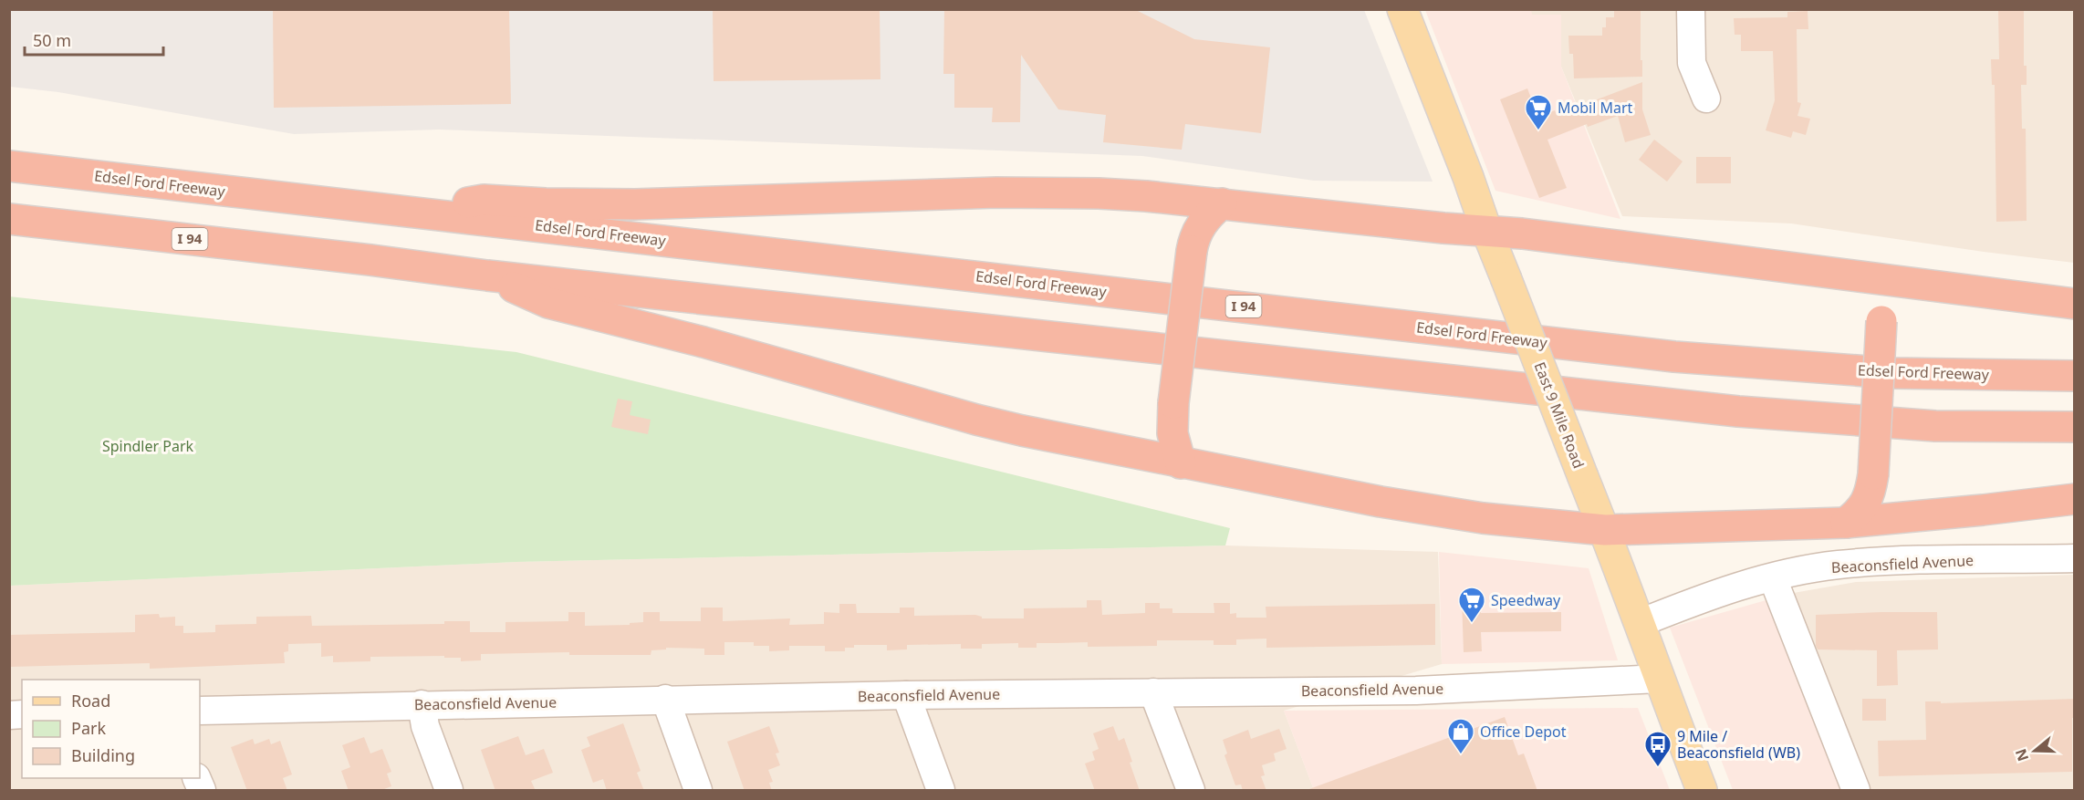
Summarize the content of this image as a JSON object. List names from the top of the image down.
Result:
{
  "streets": {
    "highway": ["Edsel Ford Freeway", "I 94"],
    "main road": ["East 9 Mile Road"],
    "street": ["Beaconsfield Avenue"]
  },
  "crossings": [
    ["East 9 Mile Road", "Beaconsfield Avenue"]
  ],
  "parks": ["Spindler Park"],
  "places": {
    "supermarket": ["Mobil Mart", "Speedway"],
    "shop": ["Office Depot"],
    "bus stop": ["9 Mile / Beaconsfield (WB)"]
  },
  "legend": ["Road", "Park", "Building"],
  "scale_bar": "50 m",
  "north": "left"
}
